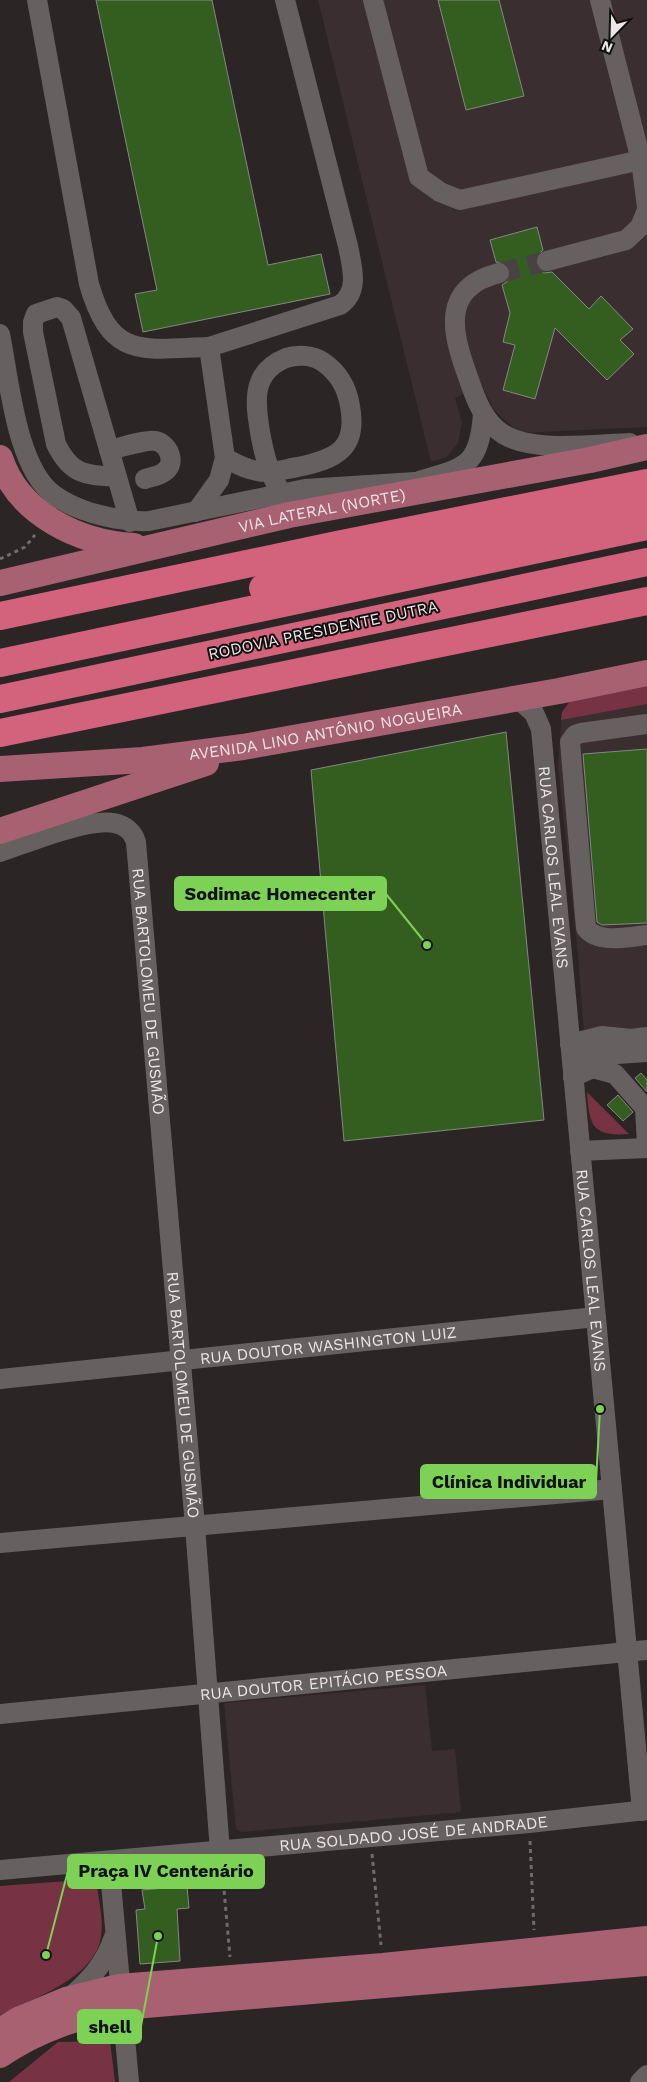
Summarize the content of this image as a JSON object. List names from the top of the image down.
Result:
{
  "streets": {
    "highway": ["RODOVIA PRESIDENTE DUTRA"],
    "main road": ["VIA LATERAL (NORTE)", "AVENIDA LINO ANTÔNIO NOGUEIRA"],
    "street": [
      "RUA CARLOS LEAL EVANS",
      "RUA BARTOLOMEU DE GUSMÃO",
      "RUA DOUTOR WASHINGTON LUIZ",
      "RUA DOUTOR EPITÁCIO PESSOA",
      "RUA SOLDADO JOSÉ DE ANDRADE"
    ]
  },
  "crossings": [
    ["AVENIDA LINO ANTÔNIO NOGUEIRA", "RUA CARLOS LEAL EVANS"],
    ["RUA CARLOS LEAL EVANS", "RUA DOUTOR WASHINGTON LUIZ"],
    ["RUA CARLOS LEAL EVANS", "RUA DOUTOR EPITÁCIO PESSOA"],
    ["RUA CARLOS LEAL EVANS", "RUA SOLDADO JOSÉ DE ANDRADE"],
    ["RUA BARTOLOMEU DE GUSMÃO", "RUA DOUTOR WASHINGTON LUIZ"],
    ["RUA BARTOLOMEU DE GUSMÃO", "RUA DOUTOR EPITÁCIO PESSOA"],
    ["RUA BARTOLOMEU DE GUSMÃO", "RUA SOLDADO JOSÉ DE ANDRADE"]
  ],
  "places": [
    "Sodimac Homecenter",
    "Clínica Individuar",
    "shell",
    "Praça IV Centenário"
  ],
  "north": "bottom left"
}
